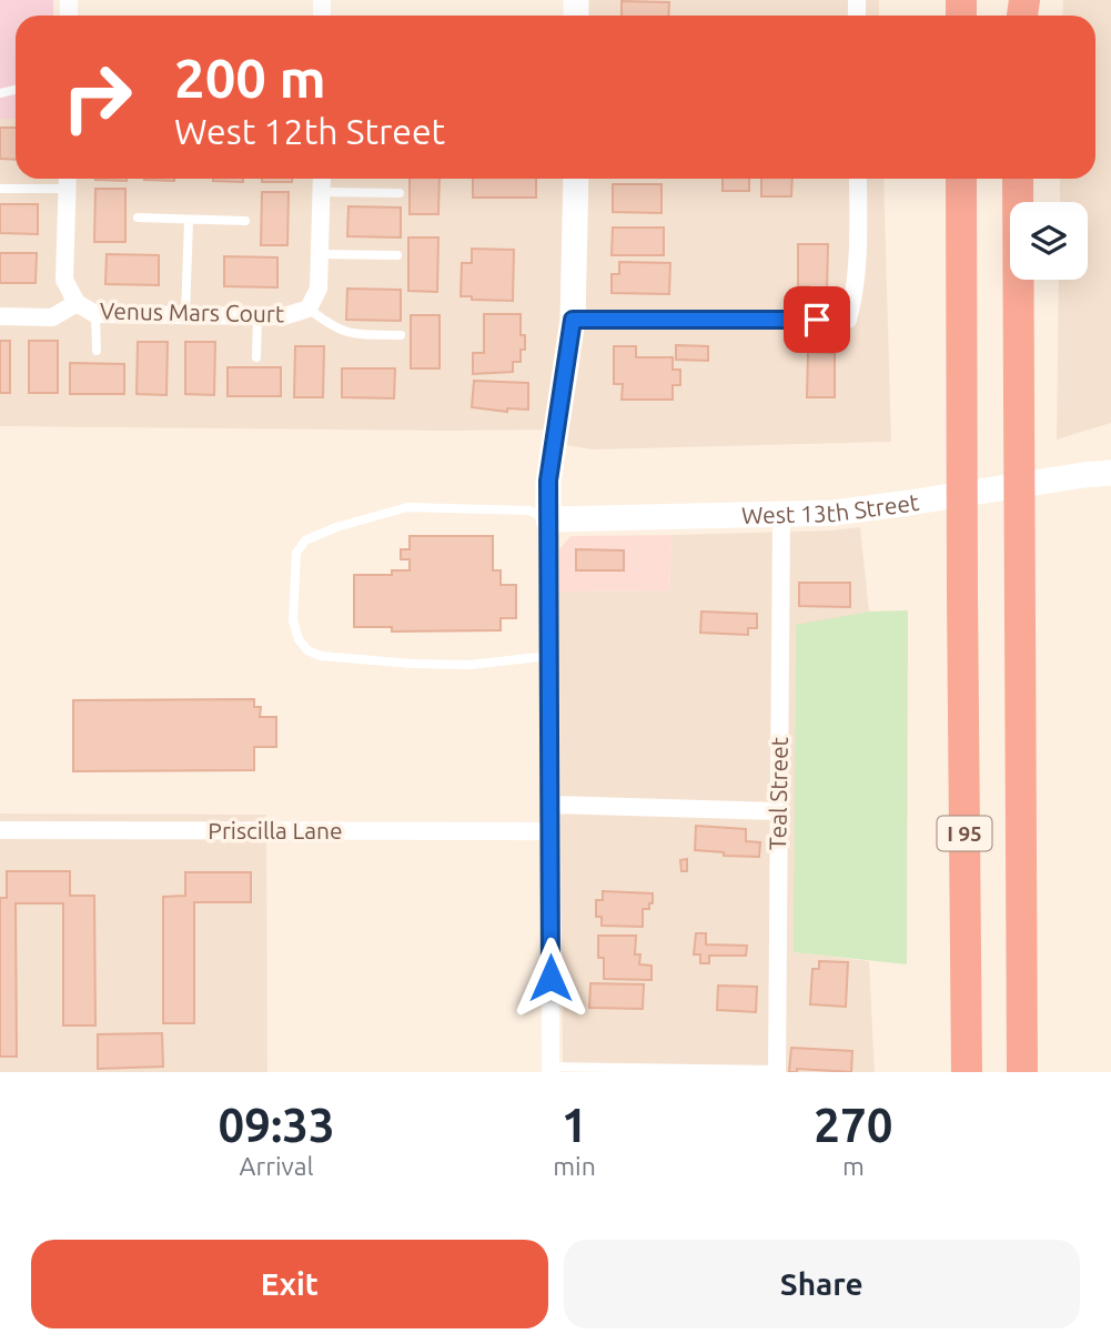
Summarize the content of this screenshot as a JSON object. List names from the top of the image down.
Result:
{
  "streets": {
    "highway": ["I 95"],
    "street": [
      "Venus Mars Court",
      "West 13th Street",
      "Teal Street",
      "Priscilla Lane"
    ]
  },
  "crossings": [
    ["West 13th Street", "Teal Street"]
  ],
  "page": {
    "turn": ["200 m", "West 12th Street"],
    "eta": [
      "09:33",
      "Arrival",
      "1",
      "min",
      "270",
      "m"
    ],
    "buttons": ["Exit", "Share"]
  }
}
